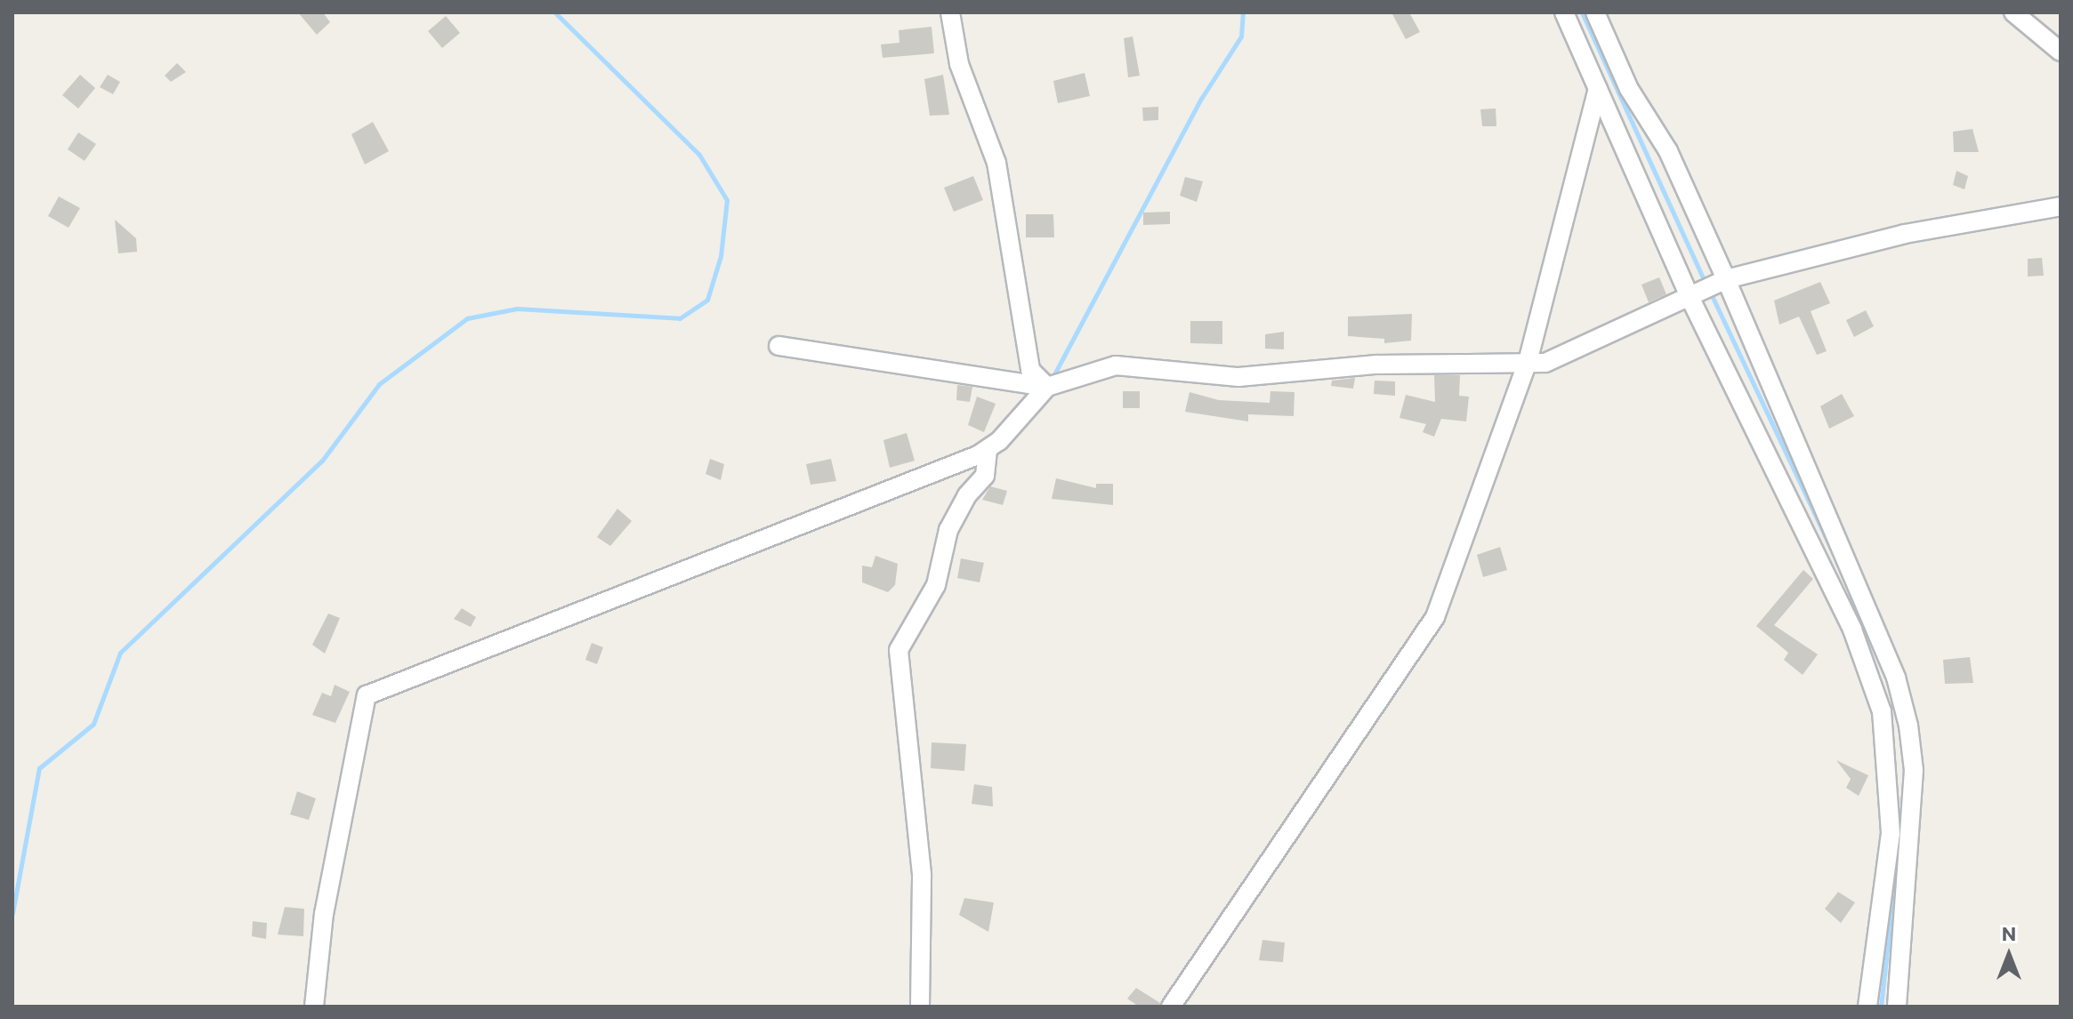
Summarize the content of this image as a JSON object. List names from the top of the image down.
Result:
{
  "north": "top"
}
